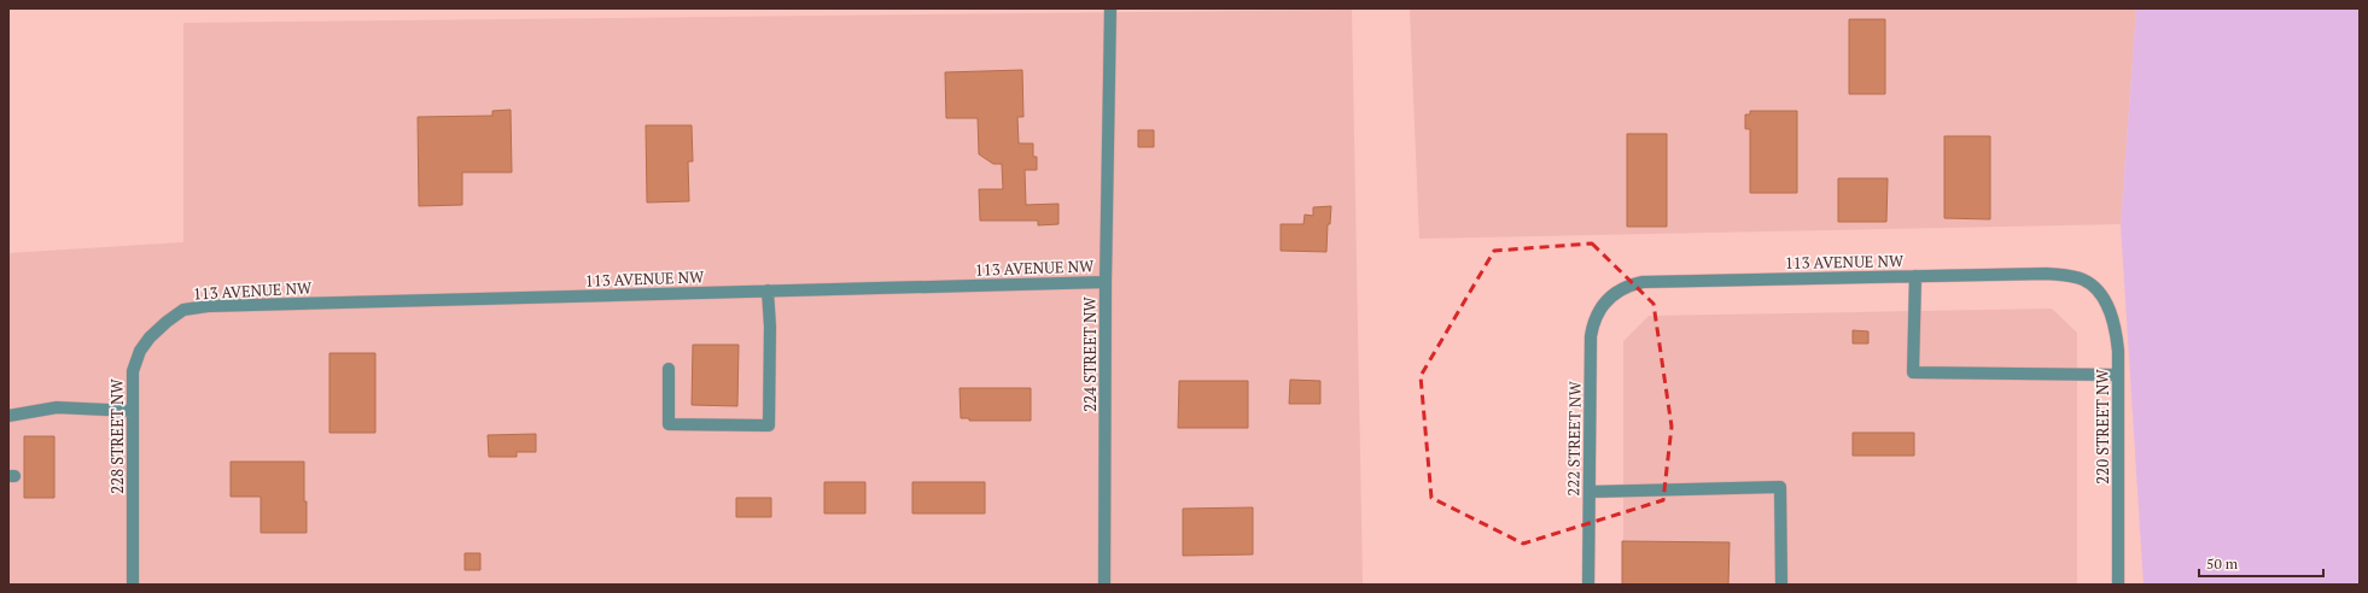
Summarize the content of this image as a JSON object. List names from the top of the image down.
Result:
{
  "streets": {
    "street": [
      "113 AVENUE NW",
      "224 STREET NW",
      "220 STREET NW",
      "228 STREET NW",
      "222 STREET NW"
    ]
  },
  "crossings": [
    ["113 AVENUE NW", "224 STREET NW"],
    ["113 AVENUE NW", "220 STREET NW"],
    ["113 AVENUE NW", "228 STREET NW"],
    ["113 AVENUE NW", "222 STREET NW"]
  ],
  "scale_bar": "50 m"
}
